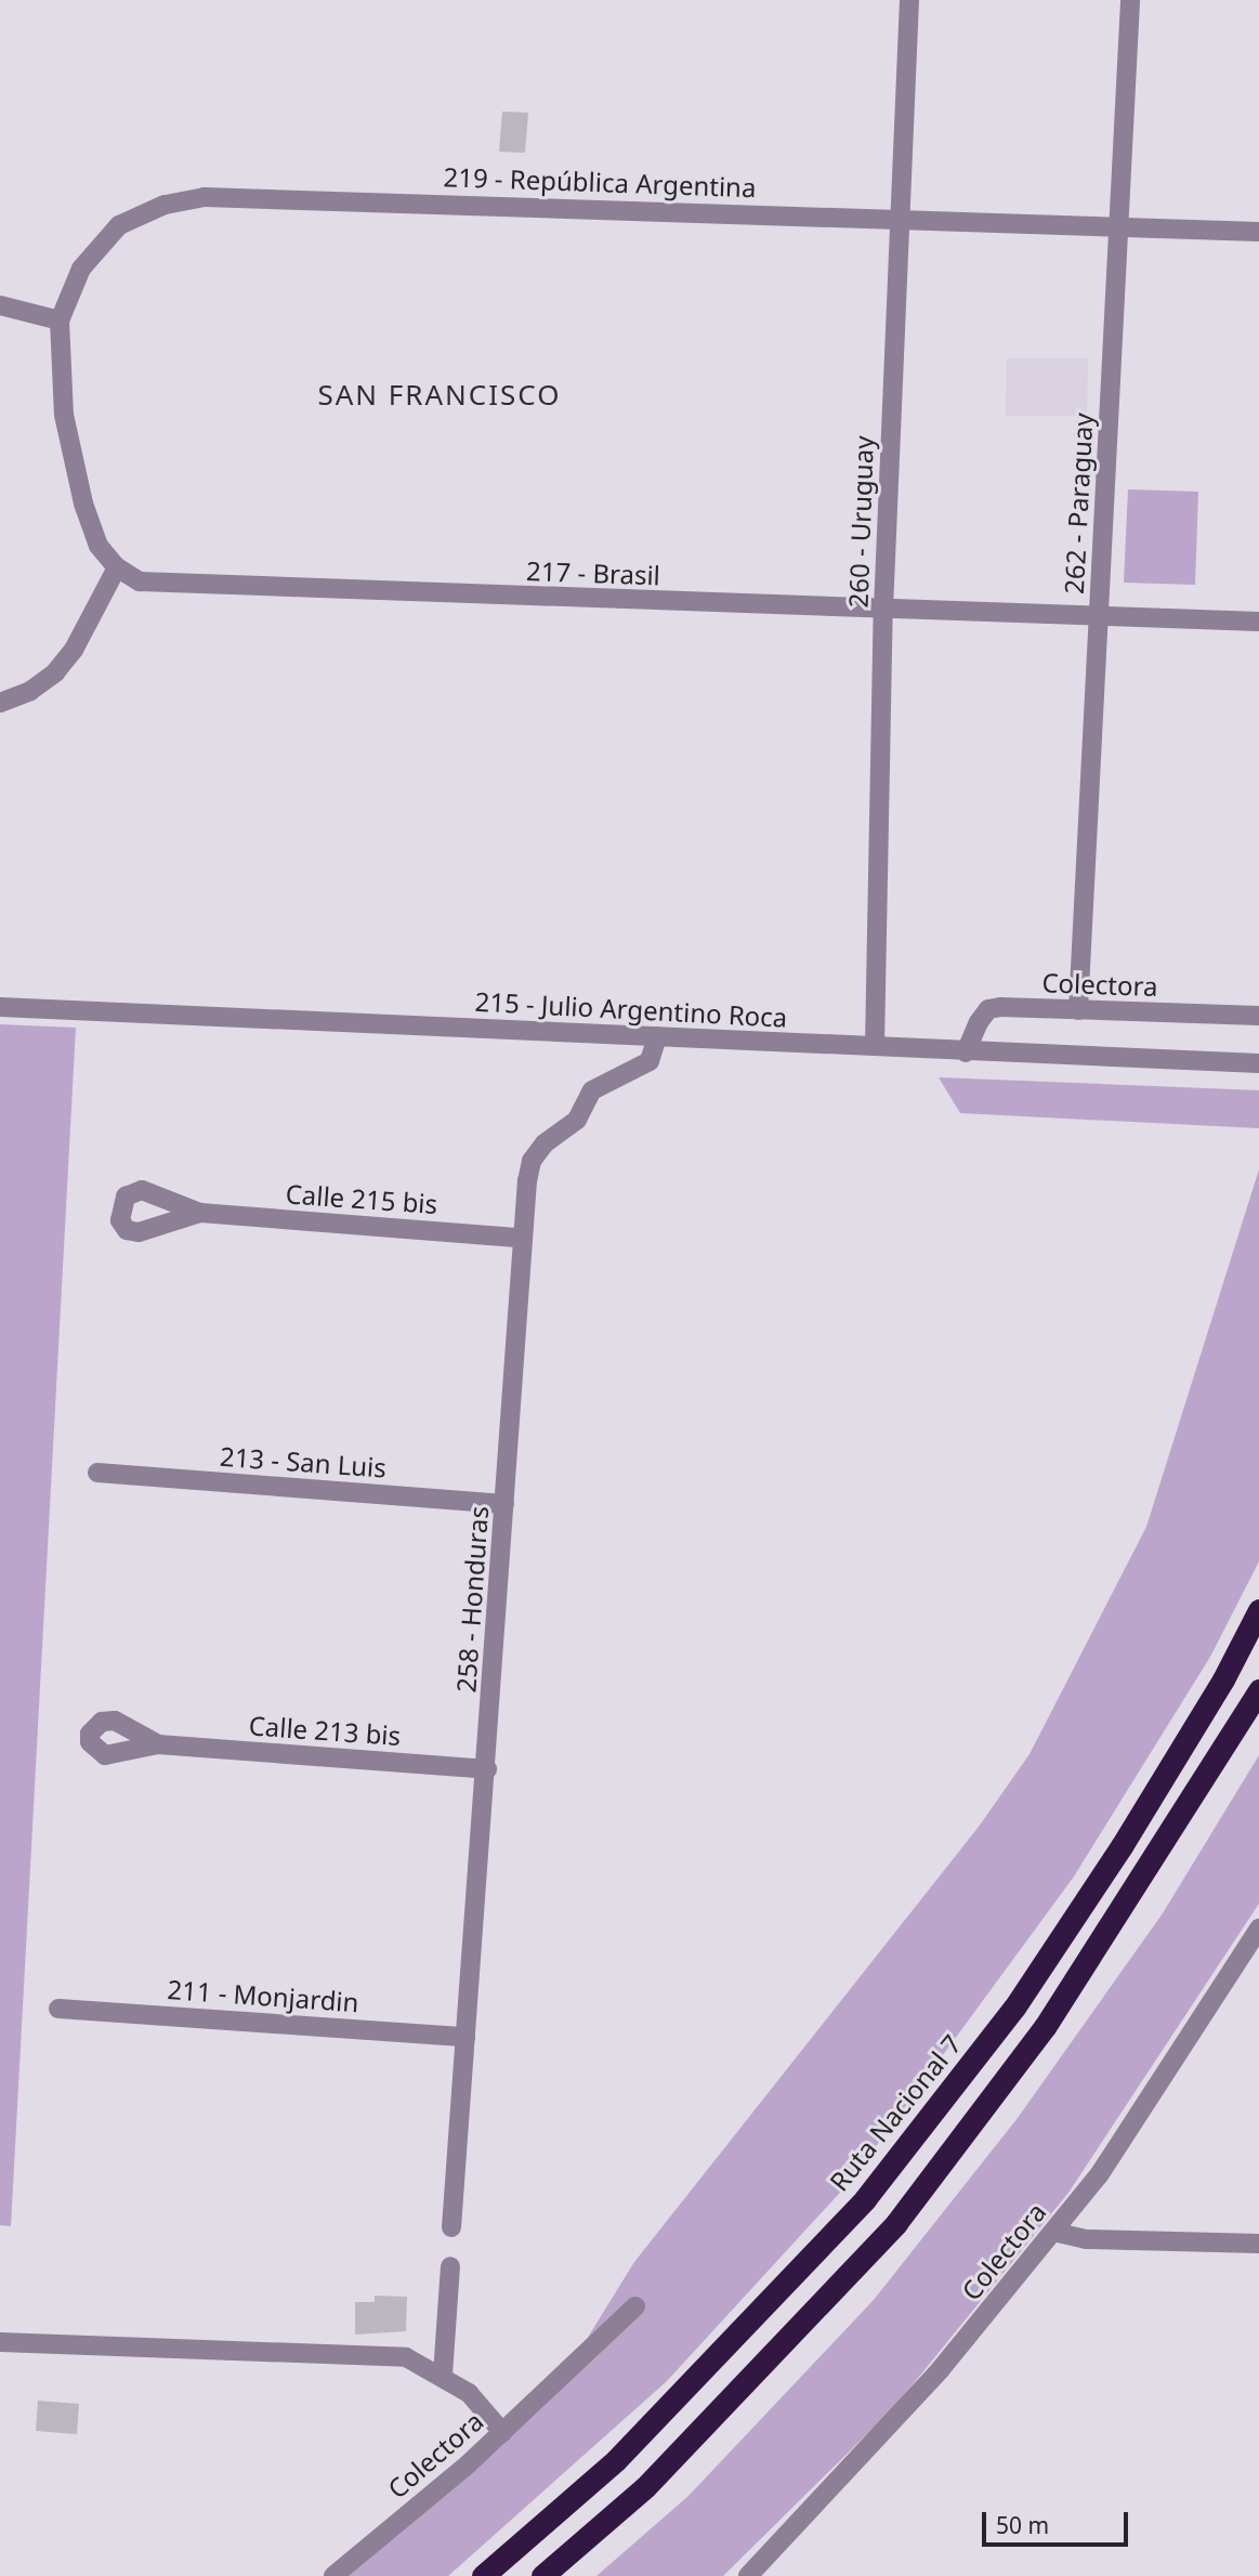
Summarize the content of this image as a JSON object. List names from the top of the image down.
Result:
{
  "streets": {
    "highway": ["Ruta Nacional 7"],
    "street": [
      "219 - República Argentina",
      "262 - Paraguay",
      "260 - Uruguay",
      "217 - Brasil",
      "Colectora",
      "215 - Julio Argentino Roca",
      "Calle 215 bis",
      "213 - San Luis",
      "258 - Honduras",
      "Calle 213 bis",
      "211 - Monjardin"
    ]
  },
  "crossings": [
    ["219 - República Argentina", "262 - Paraguay"],
    ["219 - República Argentina", "260 - Uruguay"],
    ["262 - Paraguay", "217 - Brasil"],
    ["262 - Paraguay", "Colectora"],
    ["260 - Uruguay", "217 - Brasil"],
    ["260 - Uruguay", "215 - Julio Argentino Roca"],
    ["Colectora", "215 - Julio Argentino Roca"],
    ["215 - Julio Argentino Roca", "258 - Honduras"],
    ["Calle 215 bis", "258 - Honduras"],
    ["213 - San Luis", "258 - Honduras"],
    ["258 - Honduras", "Calle 213 bis"],
    ["258 - Honduras", "211 - Monjardin"]
  ],
  "districts": ["SAN FRANCISCO"],
  "scale_bar": "50 m"
}
